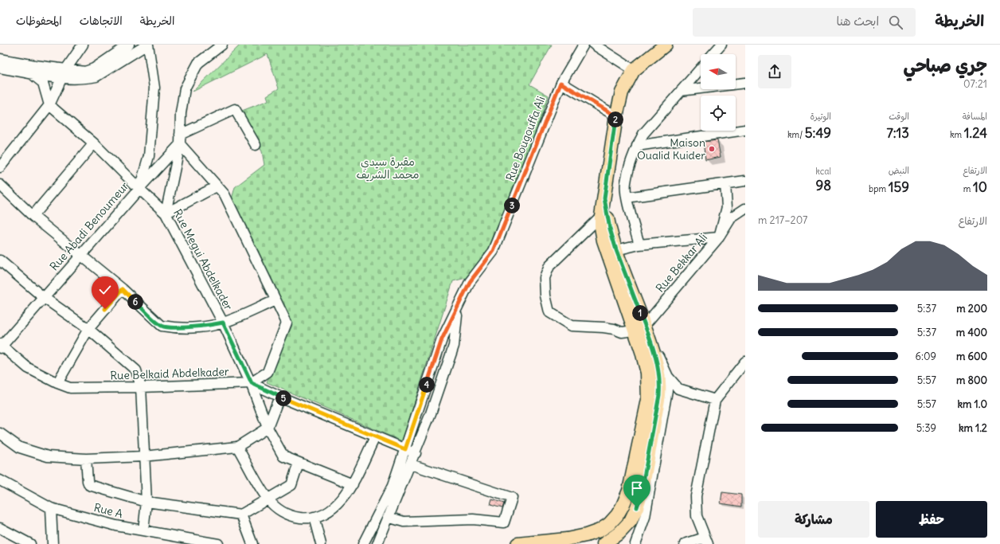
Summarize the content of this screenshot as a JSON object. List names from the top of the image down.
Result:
{
  "streets": {
    "street": [
      "Rue Bougouffa Ali",
      "Rue Abadi Benoumeur",
      "Rue Megui Abdelkader",
      "Rue Bekkar Ali",
      "Rue Belkaid Abdelkader",
      "Rue A"
    ]
  },
  "crossings": [
    ["Rue Abadi Benoumeur", "Rue Megui Abdelkader"],
    ["Rue Abadi Benoumeur", "Rue Belkaid Abdelkader"],
    ["Rue Megui Abdelkader", "Rue Belkaid Abdelkader"]
  ],
  "parks": ["مقبرة سيدي محمد الشريف"],
  "places": ["Maison Oualid Kuider"],
  "north": "left",
  "page": {
    "header": "الخريطة",
    "search": "ابحث هنا",
    "nav": ["الخريطة", "الاتجاهات", "المحفوظات"],
    "heading": ["جري صباحي", "07:21"],
    "stats": [
      ["المسافة", "1.24 km"],
      ["الوقت", "7:13"],
      ["الوتيرة", "5:49 /km"],
      ["الارتفاع", "10 m"],
      ["النبض", "159 bpm"],
      ["kcal", "98"]
    ],
    "pins": [
      "2",
      "3",
      "6",
      "1",
      "4",
      "5"
    ],
    "chart": ["الارتفاع", "207–217 m"],
    "list": [
      {
        "name": "200 m",
        "note": "5:37"
      },
      {
        "name": "400 m",
        "note": "5:37"
      },
      {
        "name": "600 m",
        "note": "6:09"
      },
      {
        "name": "800 m",
        "note": "5:57"
      },
      {
        "name": "1.0 km",
        "note": "5:57"
      },
      {
        "name": "1.2 km",
        "note": "5:39"
      }
    ],
    "buttons": ["حفظ", "مشاركة"]
  }
}
